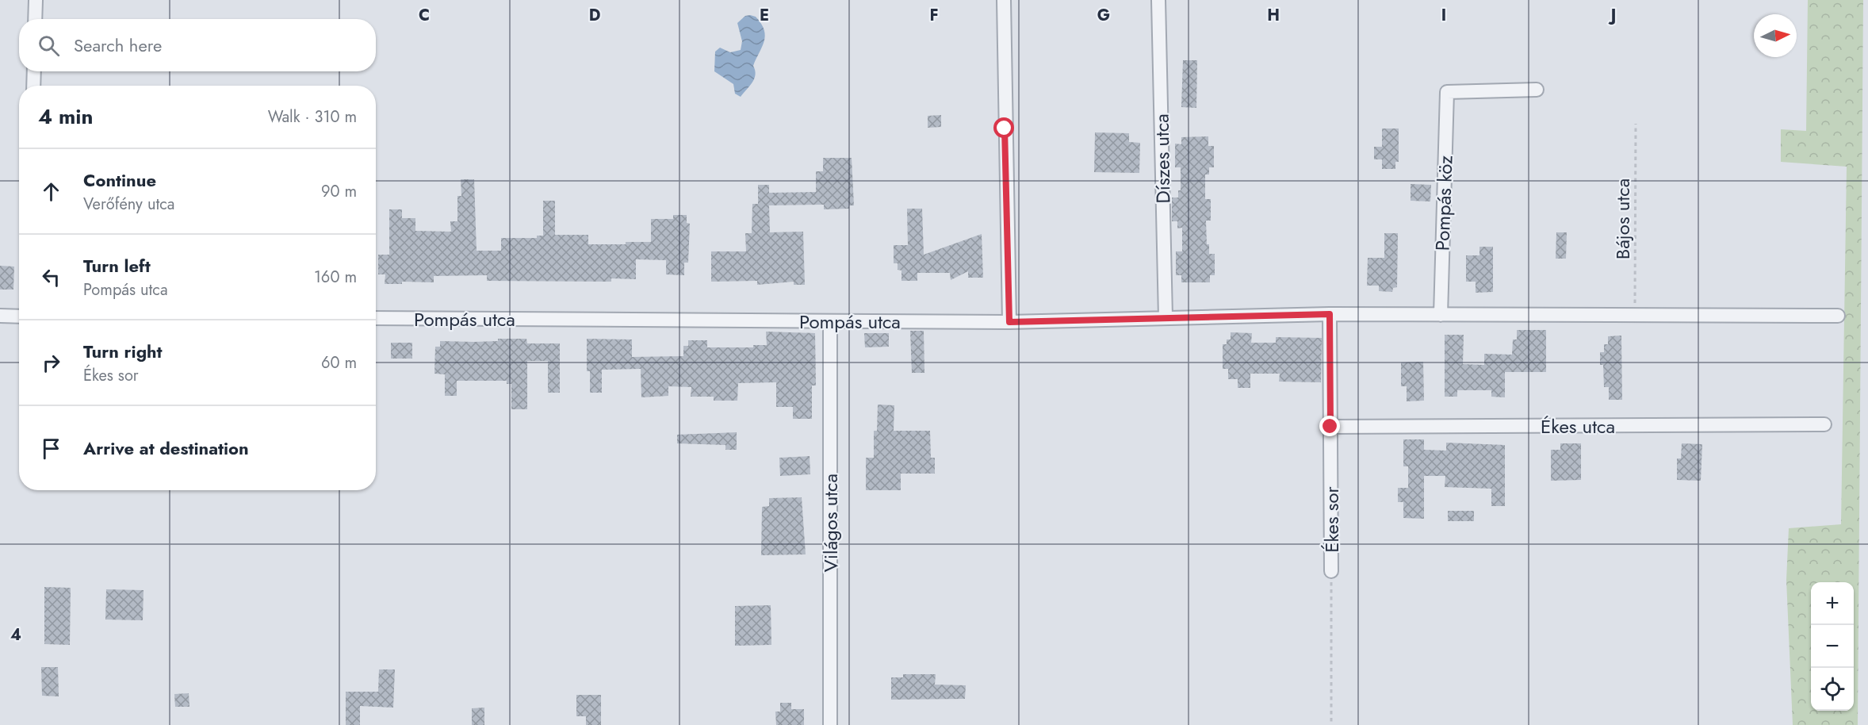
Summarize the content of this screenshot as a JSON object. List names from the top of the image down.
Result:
{
  "streets": {
    "street": [
      "Díszes utca",
      "Pompás köz",
      "Pompás utca",
      "Ékes utca",
      "Ékes sor",
      "Világos utca"
    ],
    "path": ["Bájos utca"]
  },
  "crossings": [
    ["Díszes utca", "Pompás utca"],
    ["Pompás köz", "Pompás utca"],
    ["Bájos utca", "Pompás utca"],
    ["Pompás utca", "Ékes sor"],
    ["Pompás utca", "Világos utca"],
    ["Ékes utca", "Ékes sor"]
  ],
  "north": "right",
  "page": {
    "search": "Search here",
    "heading": ["4 min", "Walk · 310 m"],
    "list": [
      ["Continue", "Verőfény utca", "90 m"],
      ["Turn left", "Pompás utca", "160 m"],
      ["Turn right", "Ékes sor", "60 m"],
      "Arrive at destination"
    ],
    "map_buttons": ["+", "−"]
  },
  "grid": {
    "columns": [
      "C",
      "D",
      "E",
      "F",
      "G",
      "H",
      "I",
      "J"
    ],
    "rows": ["4"]
  }
}
